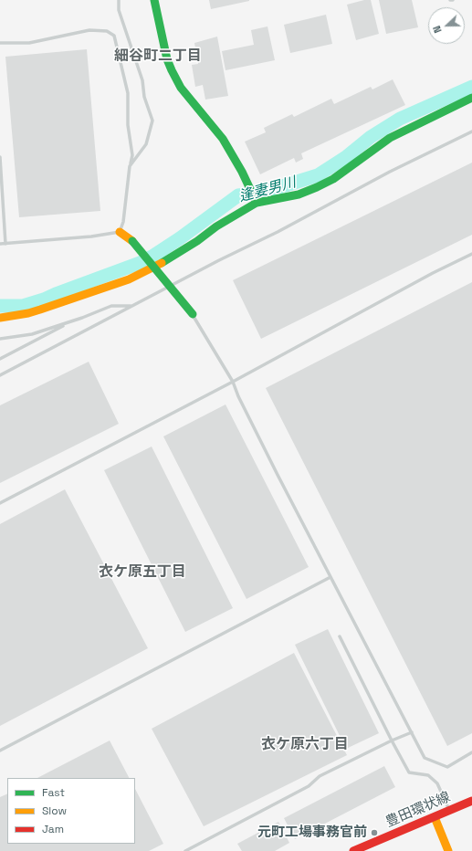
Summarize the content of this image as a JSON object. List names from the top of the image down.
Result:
{
  "streets": {
    "street": ["豊田環状線"]
  },
  "districts": ["細谷町二丁目", "衣ケ原五丁目", "衣ケ原六丁目"],
  "water": ["逢妻男川"],
  "places": ["元町工場事務官前"],
  "legend": ["Fast", "Slow", "Jam"],
  "north": "left"
}
